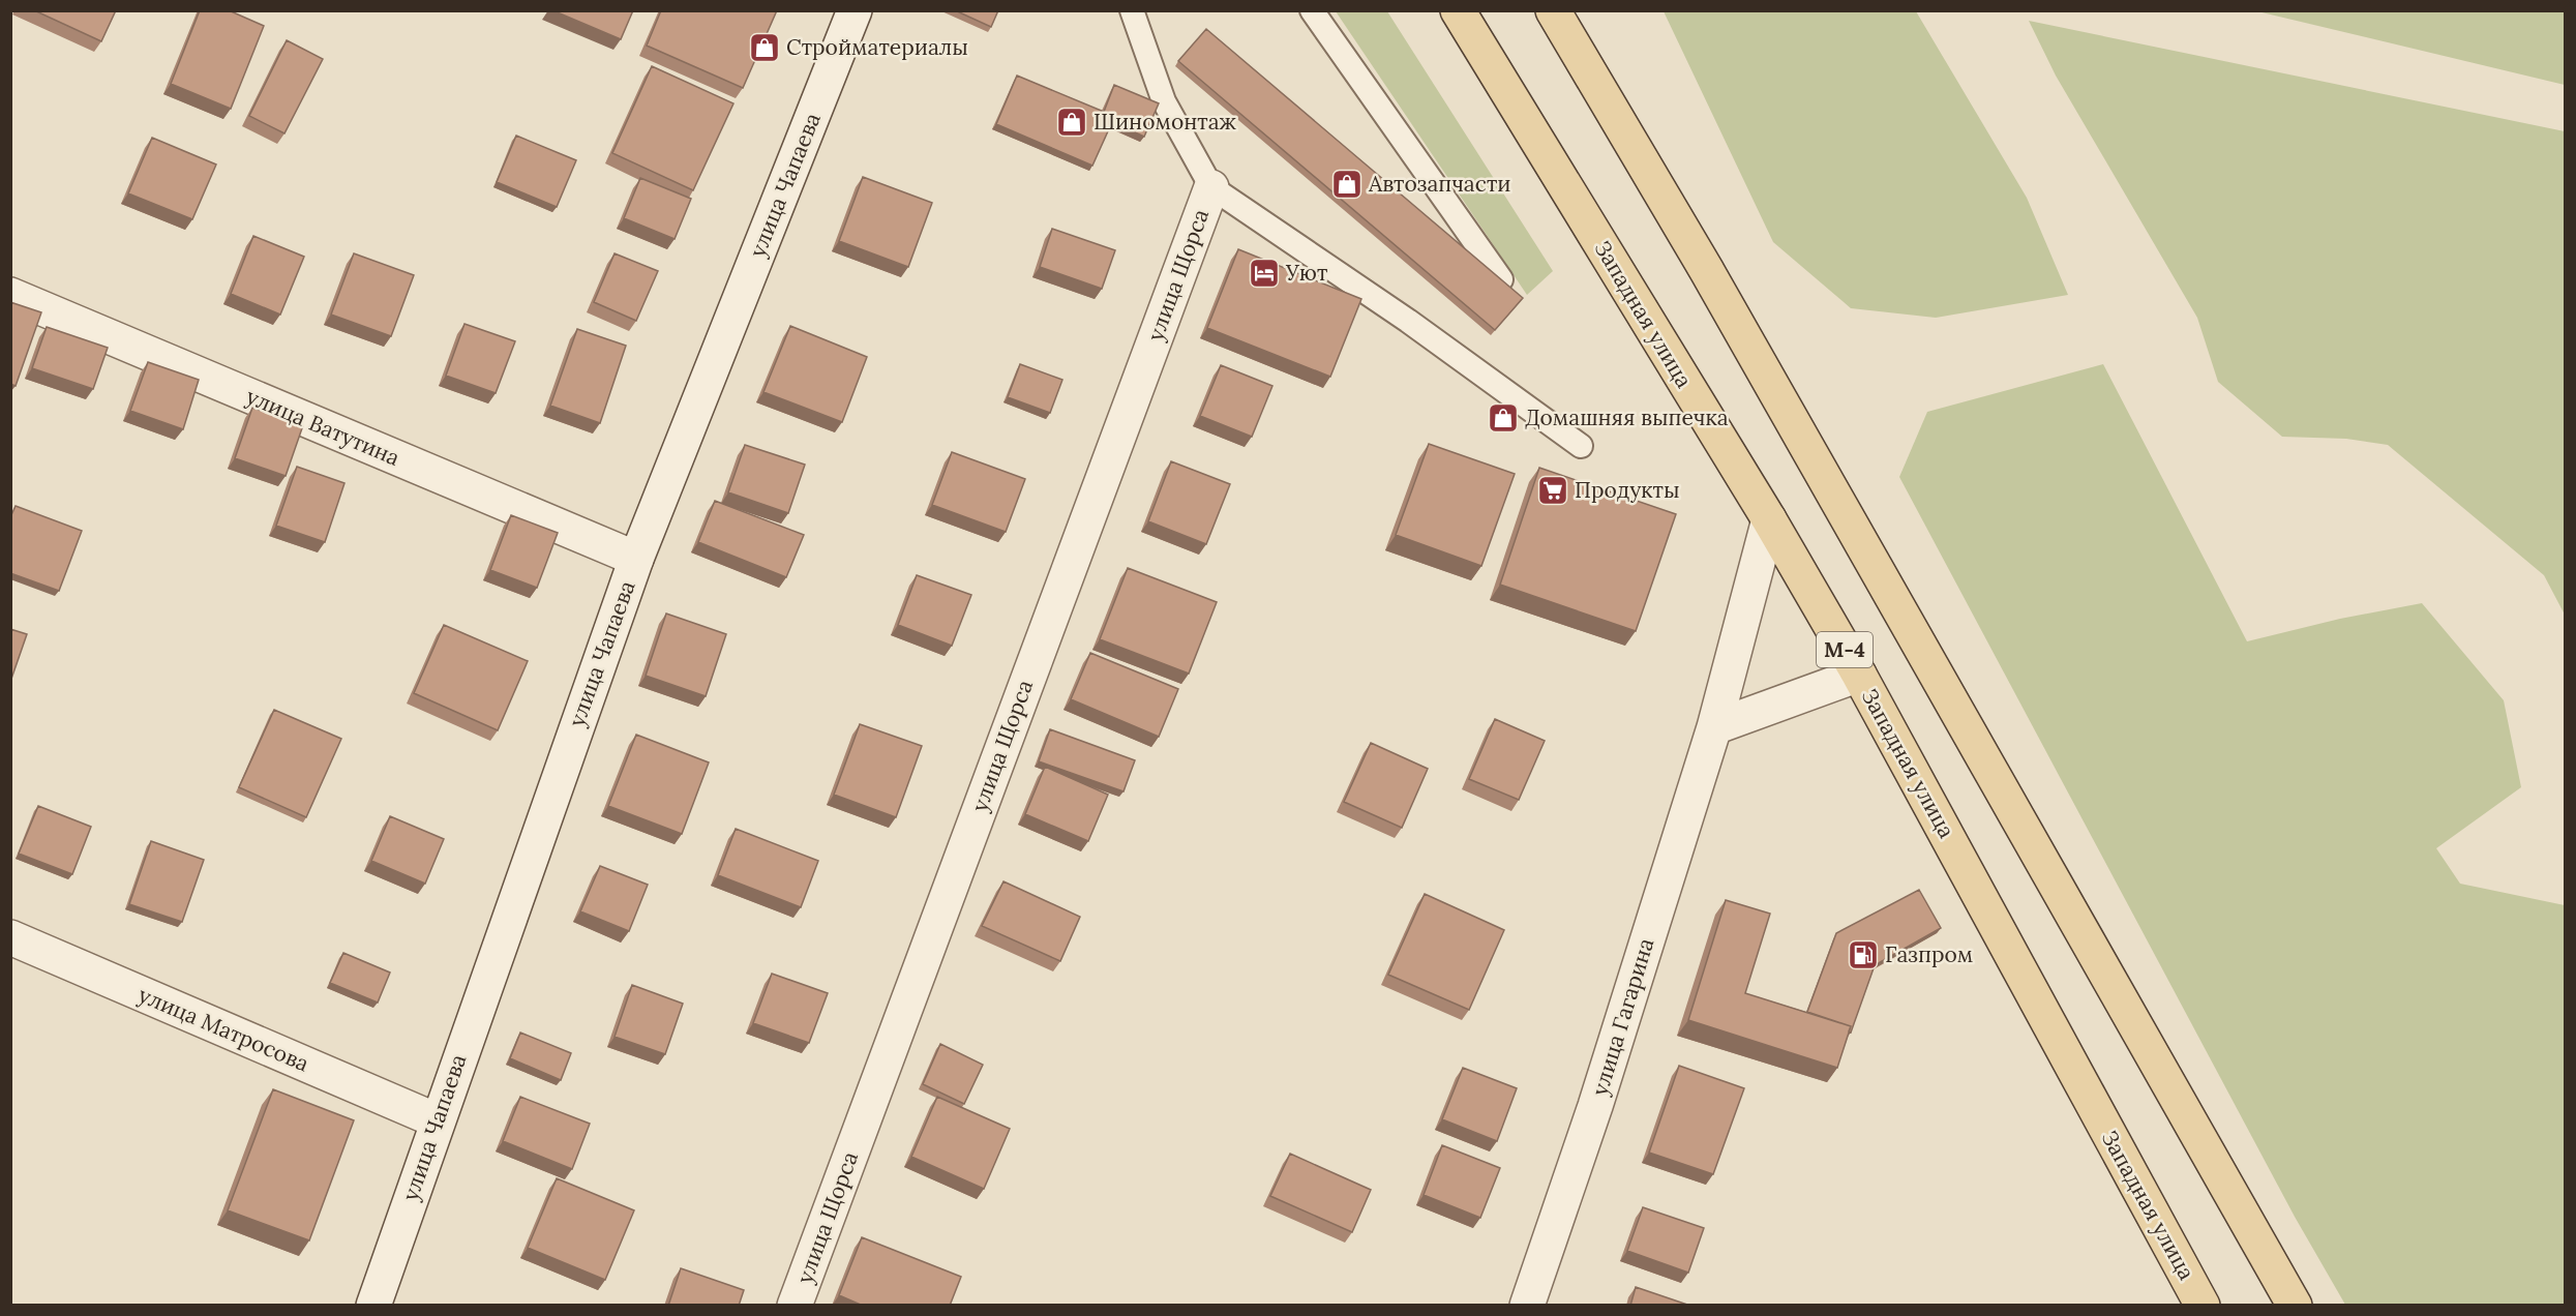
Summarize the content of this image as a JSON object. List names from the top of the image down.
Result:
{
  "streets": {
    "main road": ["Западная улица", "М-4"],
    "street": [
      "улица Чапаева",
      "улица Щорса",
      "улица Ватутина",
      "улица Гагарина",
      "улица Матросова"
    ]
  },
  "crossings": [
    ["улица Чапаева", "улица Ватутина"],
    ["улица Чапаева", "улица Матросова"],
    ["Западная улица", "улица Гагарина"]
  ],
  "places": {
    "shop": [
      "Стройматериалы",
      "Шиномонтаж",
      "Автозапчасти",
      "Домашняя выпечка"
    ],
    "hotel": ["Уют"],
    "supermarket": ["Продукты"],
    "fuel station": ["Газпром"]
  }
}
